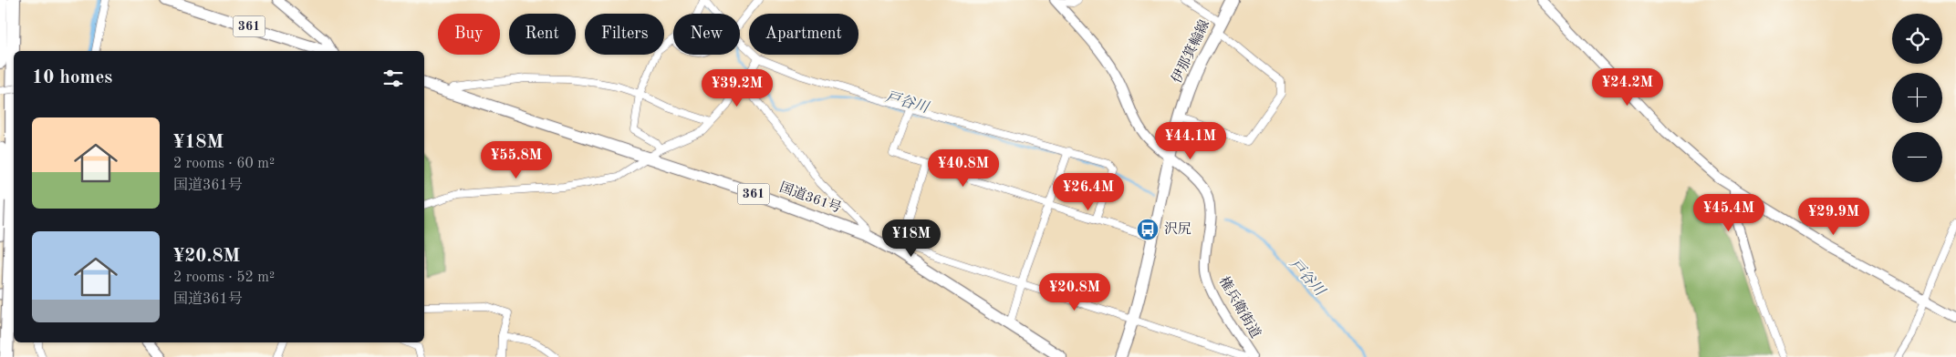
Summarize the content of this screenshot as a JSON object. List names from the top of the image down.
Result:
{
  "streets": {
    "main road": ["361", "伊那箕輪線", "国道361号"],
    "street": ["権兵衛街道"]
  },
  "crossings": [
    ["伊那箕輪線", "権兵衛街道"]
  ],
  "water": ["戸谷川"],
  "places": {
    "bus stop": ["沢尻"]
  },
  "page": {
    "map_buttons": ["+", "−"],
    "chip": [
      "Buy",
      "Rent",
      "Filters",
      "New",
      "Apartment"
    ],
    "heading": "10 homes",
    "price": [
      "¥24.2M",
      "¥39.2M",
      "¥44.1M",
      "¥55.8M",
      "¥40.8M",
      "¥26.4M",
      "¥45.4M",
      "¥29.9M",
      "¥18M",
      "¥20.8M"
    ],
    "list": [
      {
        "name": "¥18M",
        "note": "2 rooms · 60 m² · 国道361号"
      },
      {
        "name": "¥20.8M",
        "note": "2 rooms · 52 m² · 国道361号"
      }
    ]
  }
}
